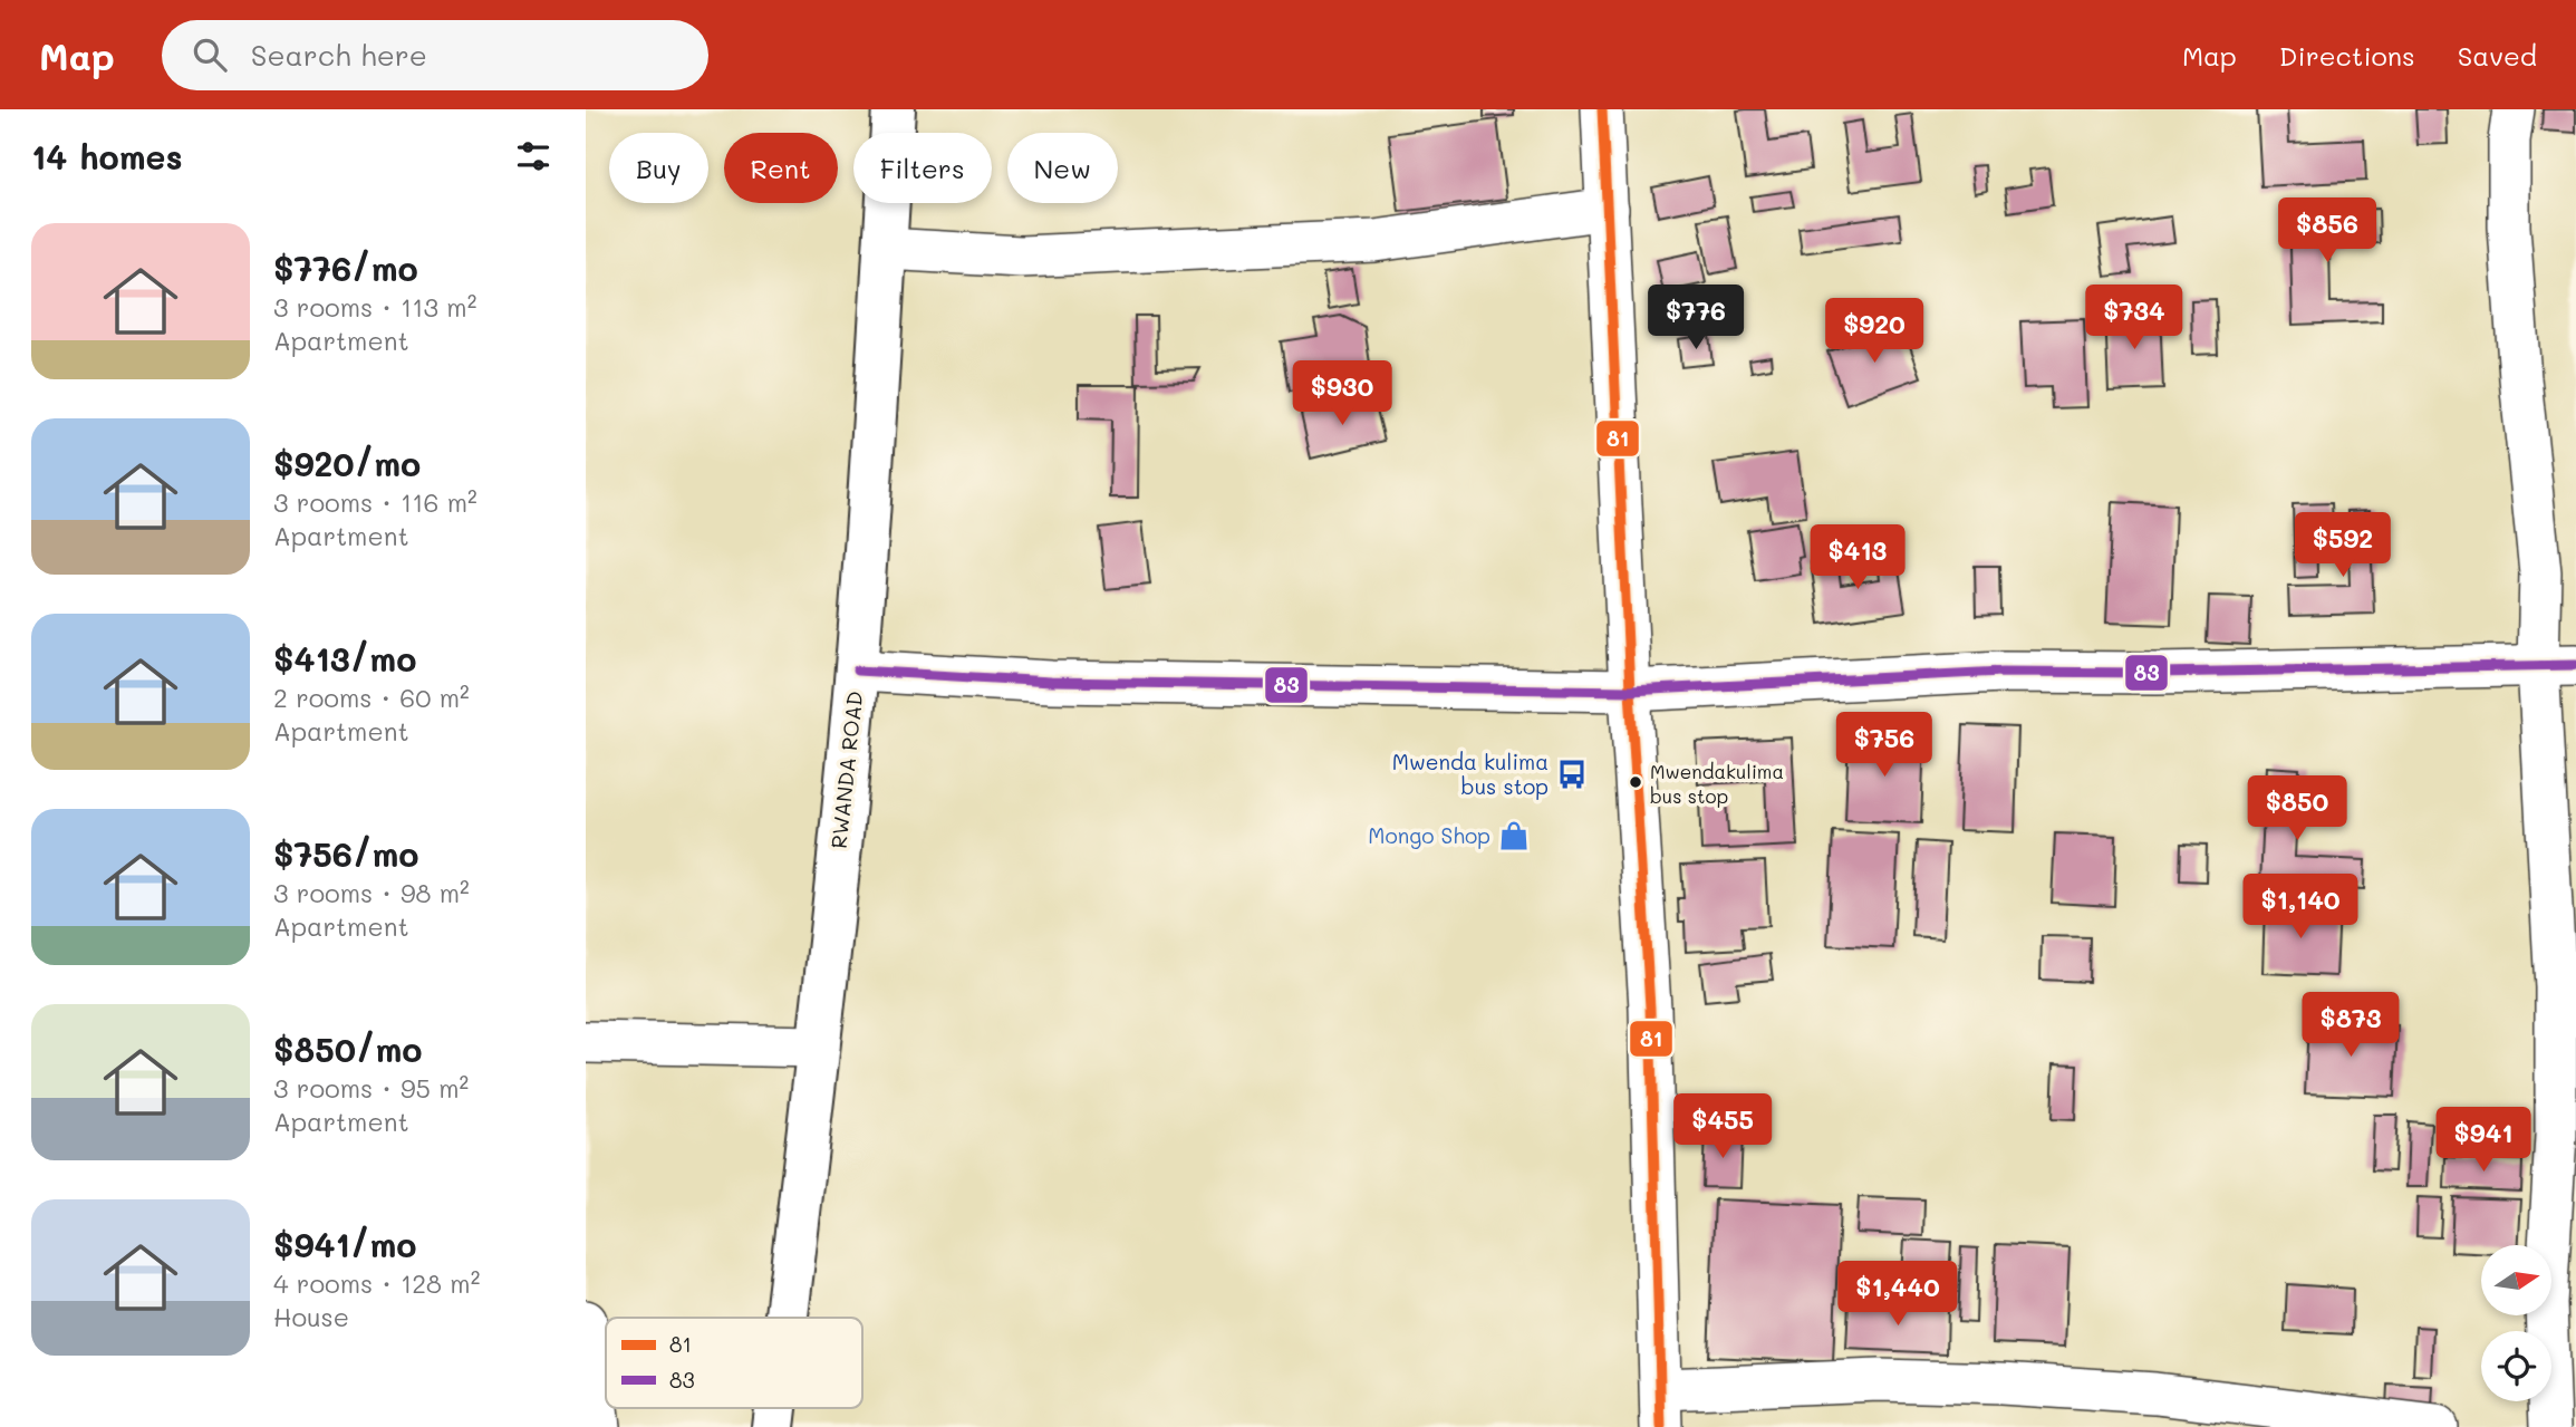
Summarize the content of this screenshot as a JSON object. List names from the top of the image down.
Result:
{
  "streets": {
    "highway": ["RWANDA ROAD"]
  },
  "places": {
    "bus stop": ["Mwenda kulima bus stop"],
    "other": ["Mwendakulima bus stop"],
    "shop": ["Mongo Shop"]
  },
  "lines": ["transit line 81", "transit line 83"],
  "legend": ["81", "83"],
  "north": "right",
  "page": {
    "header": "Map",
    "search": "Search here",
    "nav": ["Map", "Directions", "Saved"],
    "heading": "14 homes",
    "chip": [
      "Buy",
      "Rent",
      "Filters",
      "New"
    ],
    "price": [
      "$856",
      "$776",
      "$734",
      "$920",
      "$930",
      "$592",
      "$413",
      "$756",
      "$850",
      "$1,140",
      "$873",
      "$455",
      "$941",
      "$1,440"
    ],
    "list": [
      {
        "name": "$776/mo",
        "note": "3 rooms · 113 m² · Apartment"
      },
      {
        "name": "$920/mo",
        "note": "3 rooms · 116 m² · Apartment"
      },
      {
        "name": "$413/mo",
        "note": "2 rooms · 60 m² · Apartment"
      },
      {
        "name": "$756/mo",
        "note": "3 rooms · 98 m² · Apartment"
      },
      {
        "name": "$850/mo",
        "note": "3 rooms · 95 m² · Apartment"
      },
      {
        "name": "$941/mo",
        "note": "4 rooms · 128 m² · House"
      }
    ]
  }
}
